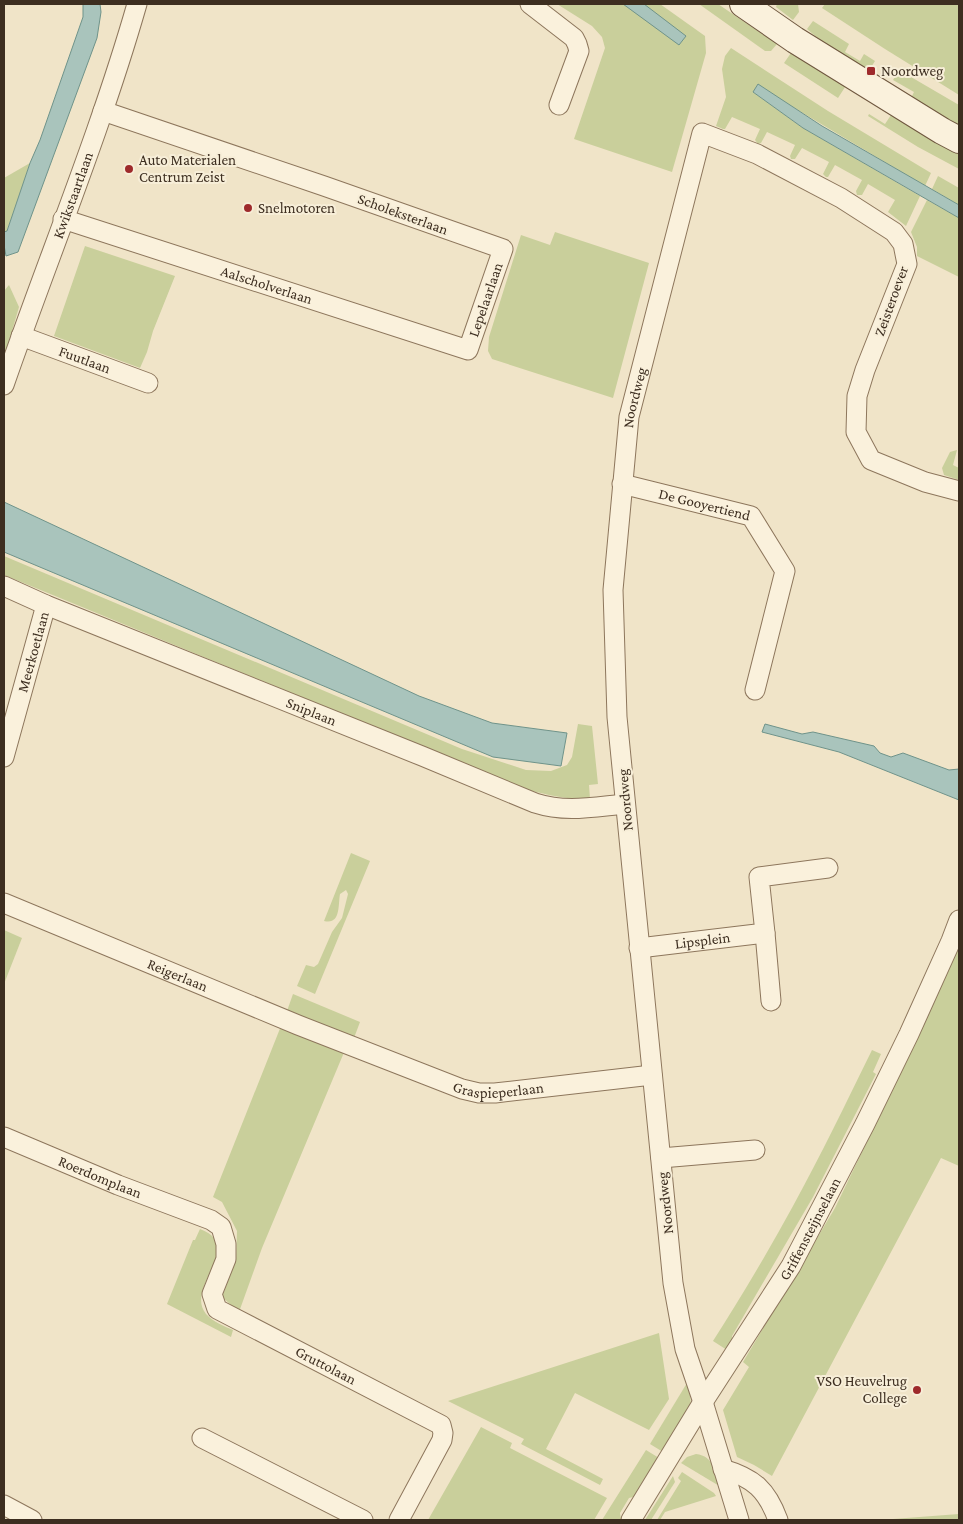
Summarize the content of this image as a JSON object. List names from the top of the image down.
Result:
{
  "streets": {
    "street": [
      "Kwikstaartlaan",
      "Scholeksterlaan",
      "Aalscholverlaan",
      "Lepelaarlaan",
      "Zeisteroever",
      "Fuutlaan",
      "Noordweg",
      "De Gooyertiend",
      "Meerkoetlaan",
      "Sniplaan",
      "Lipsplein",
      "Reigerlaan",
      "Graspieperlaan",
      "Roerdomplaan",
      "Griffensteijnselaan",
      "Gruttolaan"
    ]
  },
  "crossings": [
    ["Kwikstaartlaan", "Scholeksterlaan"],
    ["Kwikstaartlaan", "Aalscholverlaan"],
    ["Kwikstaartlaan", "Fuutlaan"],
    ["Scholeksterlaan", "Lepelaarlaan"],
    ["Aalscholverlaan", "Lepelaarlaan"],
    ["Zeisteroever", "Noordweg"],
    ["Noordweg", "De Gooyertiend"],
    ["Noordweg", "Sniplaan"],
    ["Noordweg", "Lipsplein"],
    ["Noordweg", "Graspieperlaan"],
    ["Noordweg", "Griffensteijnselaan"],
    ["Meerkoetlaan", "Sniplaan"],
    ["Reigerlaan", "Graspieperlaan"],
    ["Roerdomplaan", "Gruttolaan"]
  ],
  "places": {
    "transit": ["Noordweg"],
    "other": ["Auto Materialen Centrum Zeist", "Snelmotoren", "VSO Heuvelrug College"]
  }
}
